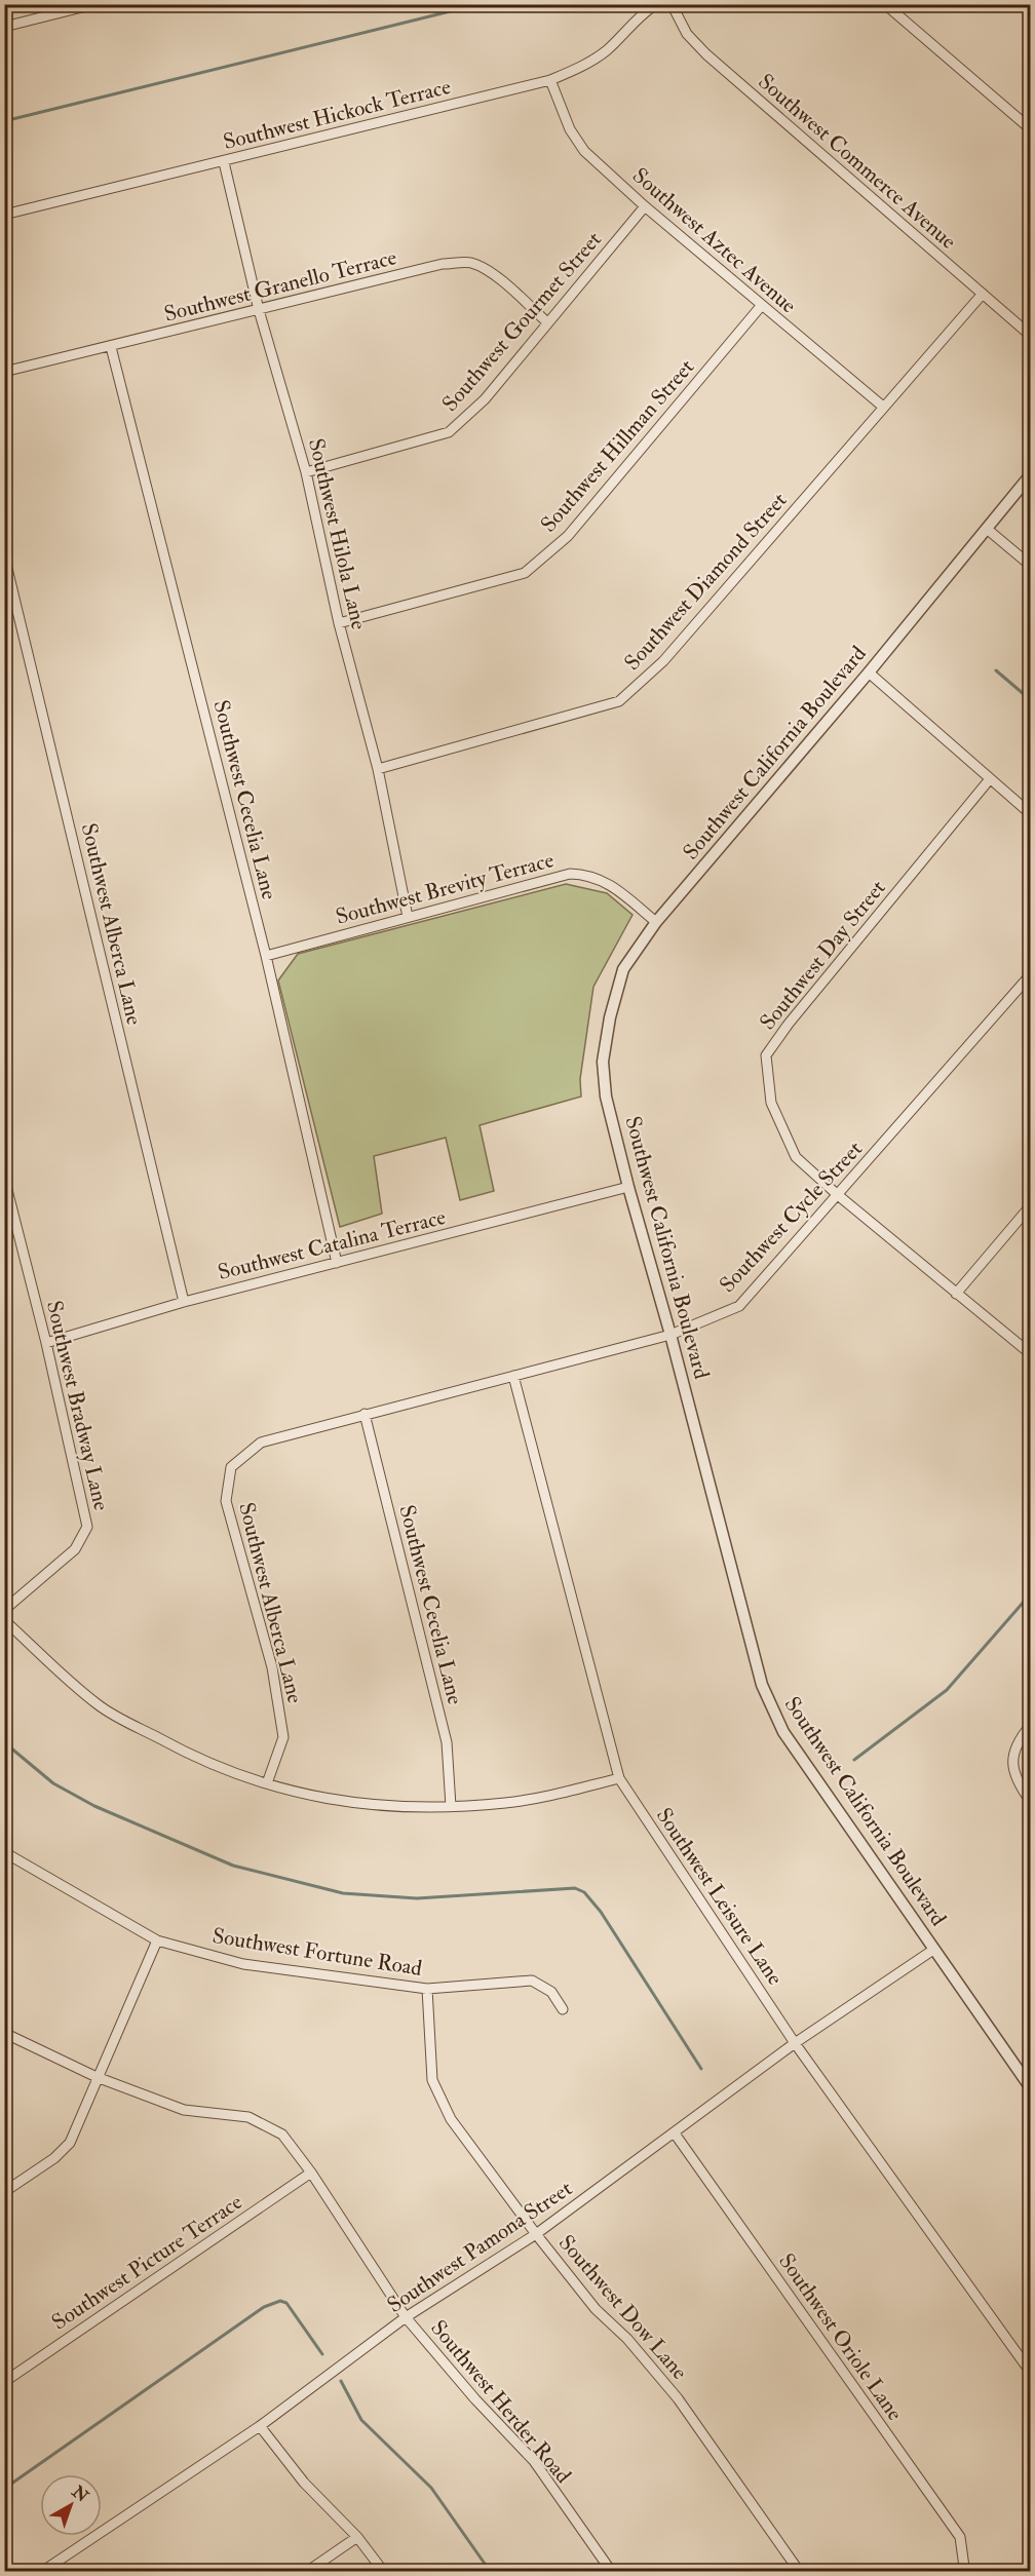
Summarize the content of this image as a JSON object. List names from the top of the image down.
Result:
{
  "streets": {
    "street": [
      "Southwest Hickock Terrace",
      "Southwest Commerce Avenue",
      "Southwest Aztec Avenue",
      "Southwest Granello Terrace",
      "Southwest Gourmet Street",
      "Southwest Hillman Street",
      "Southwest Hilola Lane",
      "Southwest Diamond Street",
      "Southwest California Boulevard",
      "Southwest Cecelia Lane",
      "Southwest Brevity Terrace",
      "Southwest Alberca Lane",
      "Southwest Day Street",
      "Southwest Cycle Street",
      "Southwest Catalina Terrace",
      "Southwest Bradway Lane",
      "Southwest Leisure Lane",
      "Southwest Fortune Road",
      "Southwest Pamona Street",
      "Southwest Picture Terrace",
      "Southwest Dow Lane",
      "Southwest Oriole Lane",
      "Southwest Herder Road"
    ]
  },
  "crossings": [
    ["Southwest Hickock Terrace", "Southwest Aztec Avenue"],
    ["Southwest Hickock Terrace", "Southwest Hilola Lane"],
    ["Southwest Commerce Avenue", "Southwest Diamond Street"],
    ["Southwest Aztec Avenue", "Southwest Gourmet Street"],
    ["Southwest Aztec Avenue", "Southwest Hillman Street"],
    ["Southwest Aztec Avenue", "Southwest Diamond Street"],
    ["Southwest Granello Terrace", "Southwest Gourmet Street"],
    ["Southwest Granello Terrace", "Southwest Hilola Lane"],
    ["Southwest Granello Terrace", "Southwest Cecelia Lane"],
    ["Southwest Gourmet Street", "Southwest Hilola Lane"],
    ["Southwest Hillman Street", "Southwest Hilola Lane"],
    ["Southwest Hilola Lane", "Southwest Diamond Street"],
    ["Southwest Hilola Lane", "Southwest Brevity Terrace"],
    ["Southwest California Boulevard", "Southwest Brevity Terrace"],
    ["Southwest California Boulevard", "Southwest Cycle Street"],
    ["Southwest California Boulevard", "Southwest Catalina Terrace"],
    ["Southwest California Boulevard", "Southwest Pamona Street"],
    ["Southwest Cecelia Lane", "Southwest Brevity Terrace"],
    ["Southwest Cecelia Lane", "Southwest Cycle Street"],
    ["Southwest Cecelia Lane", "Southwest Catalina Terrace"],
    ["Southwest Alberca Lane", "Southwest Cycle Street"],
    ["Southwest Alberca Lane", "Southwest Catalina Terrace"],
    ["Southwest Day Street", "Southwest Cycle Street"],
    ["Southwest Cycle Street", "Southwest Leisure Lane"],
    ["Southwest Catalina Terrace", "Southwest Bradway Lane"],
    ["Southwest Leisure Lane", "Southwest Pamona Street"],
    ["Southwest Fortune Road", "Southwest Dow Lane"],
    ["Southwest Pamona Street", "Southwest Dow Lane"],
    ["Southwest Pamona Street", "Southwest Oriole Lane"],
    ["Southwest Pamona Street", "Southwest Herder Road"],
    ["Southwest Picture Terrace", "Southwest Herder Road"]
  ],
  "north": "top right"
}
